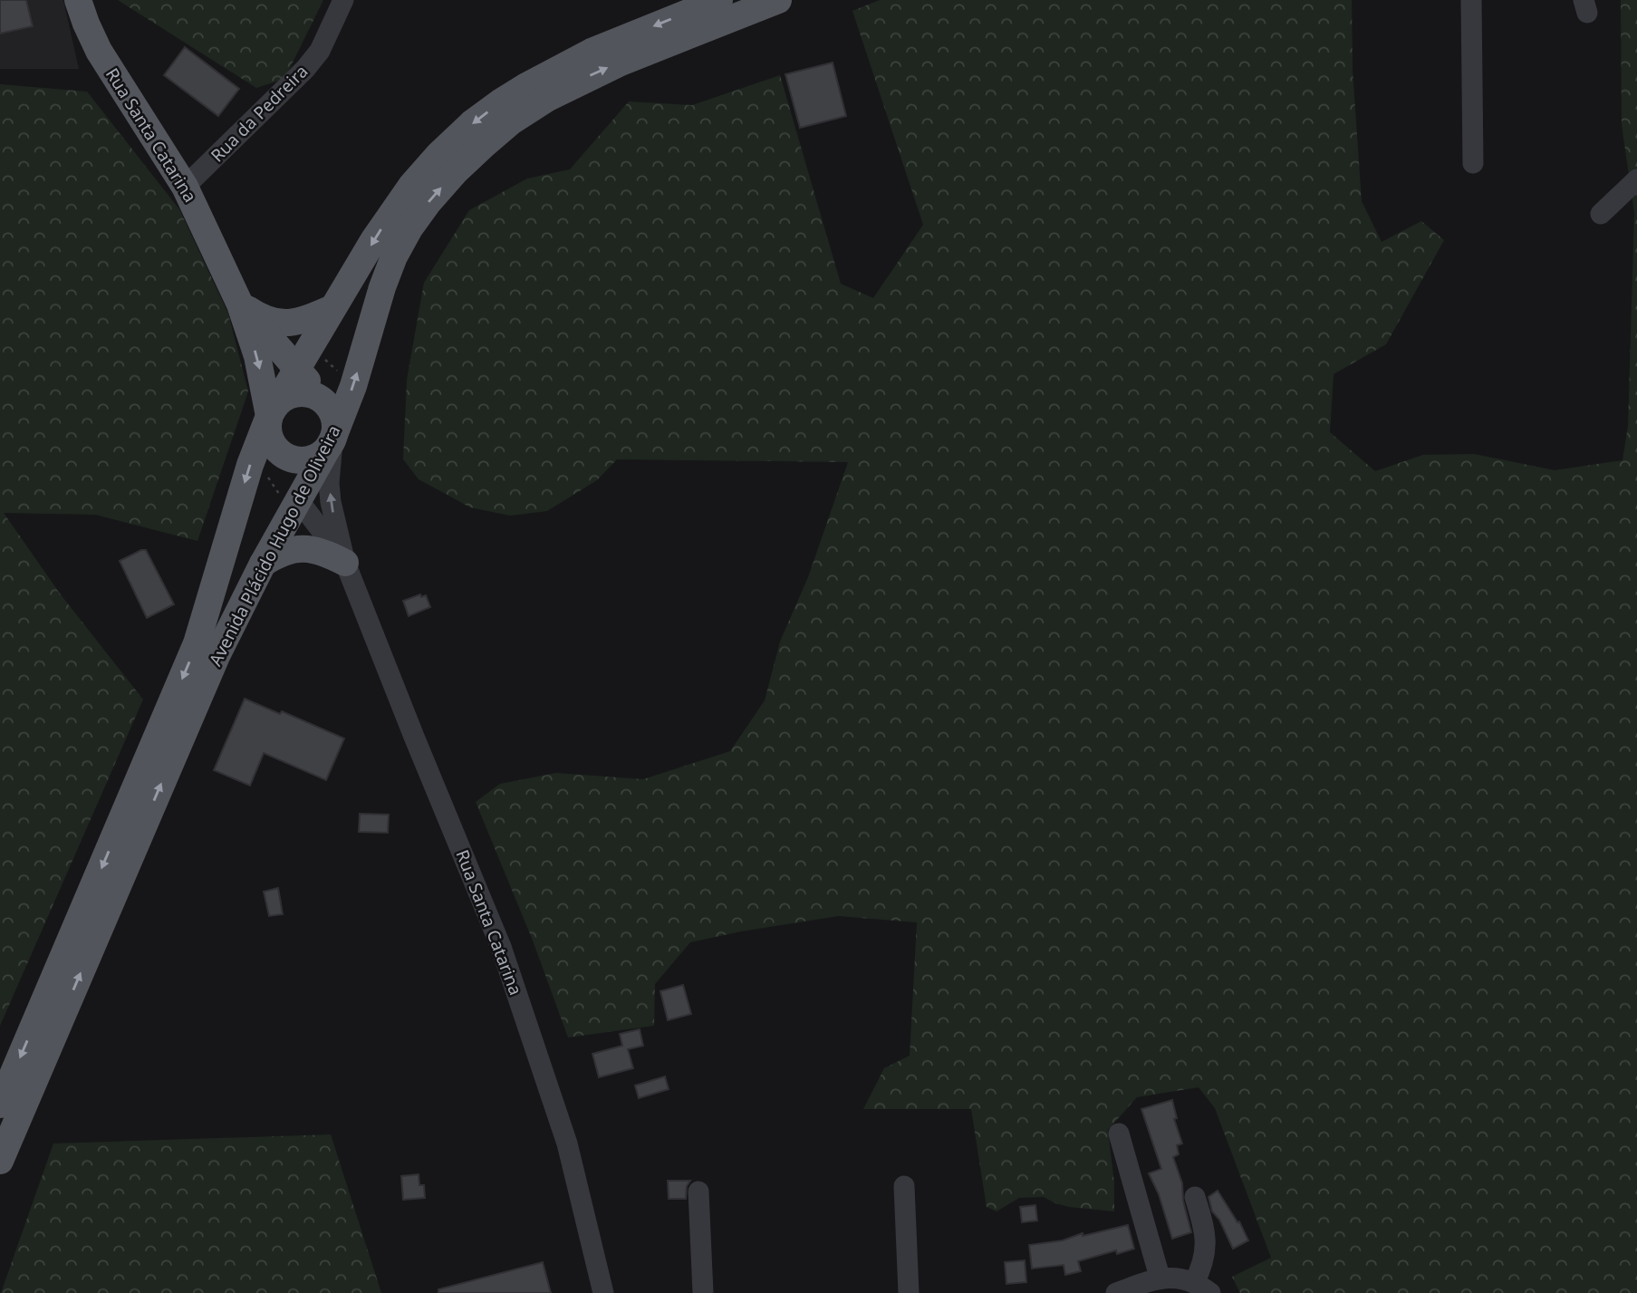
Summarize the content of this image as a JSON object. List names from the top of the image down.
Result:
{
  "streets": {
    "main road": ["Rua Santa Catarina", "Avenida Plácido Hugo de Oliveira"],
    "street": ["Rua da Pedreira"]
  },
  "crossings": [
    ["Rua da Pedreira", "Rua Santa Catarina"],
    ["Rua Santa Catarina", "Avenida Plácido Hugo de Oliveira"]
  ]
}
